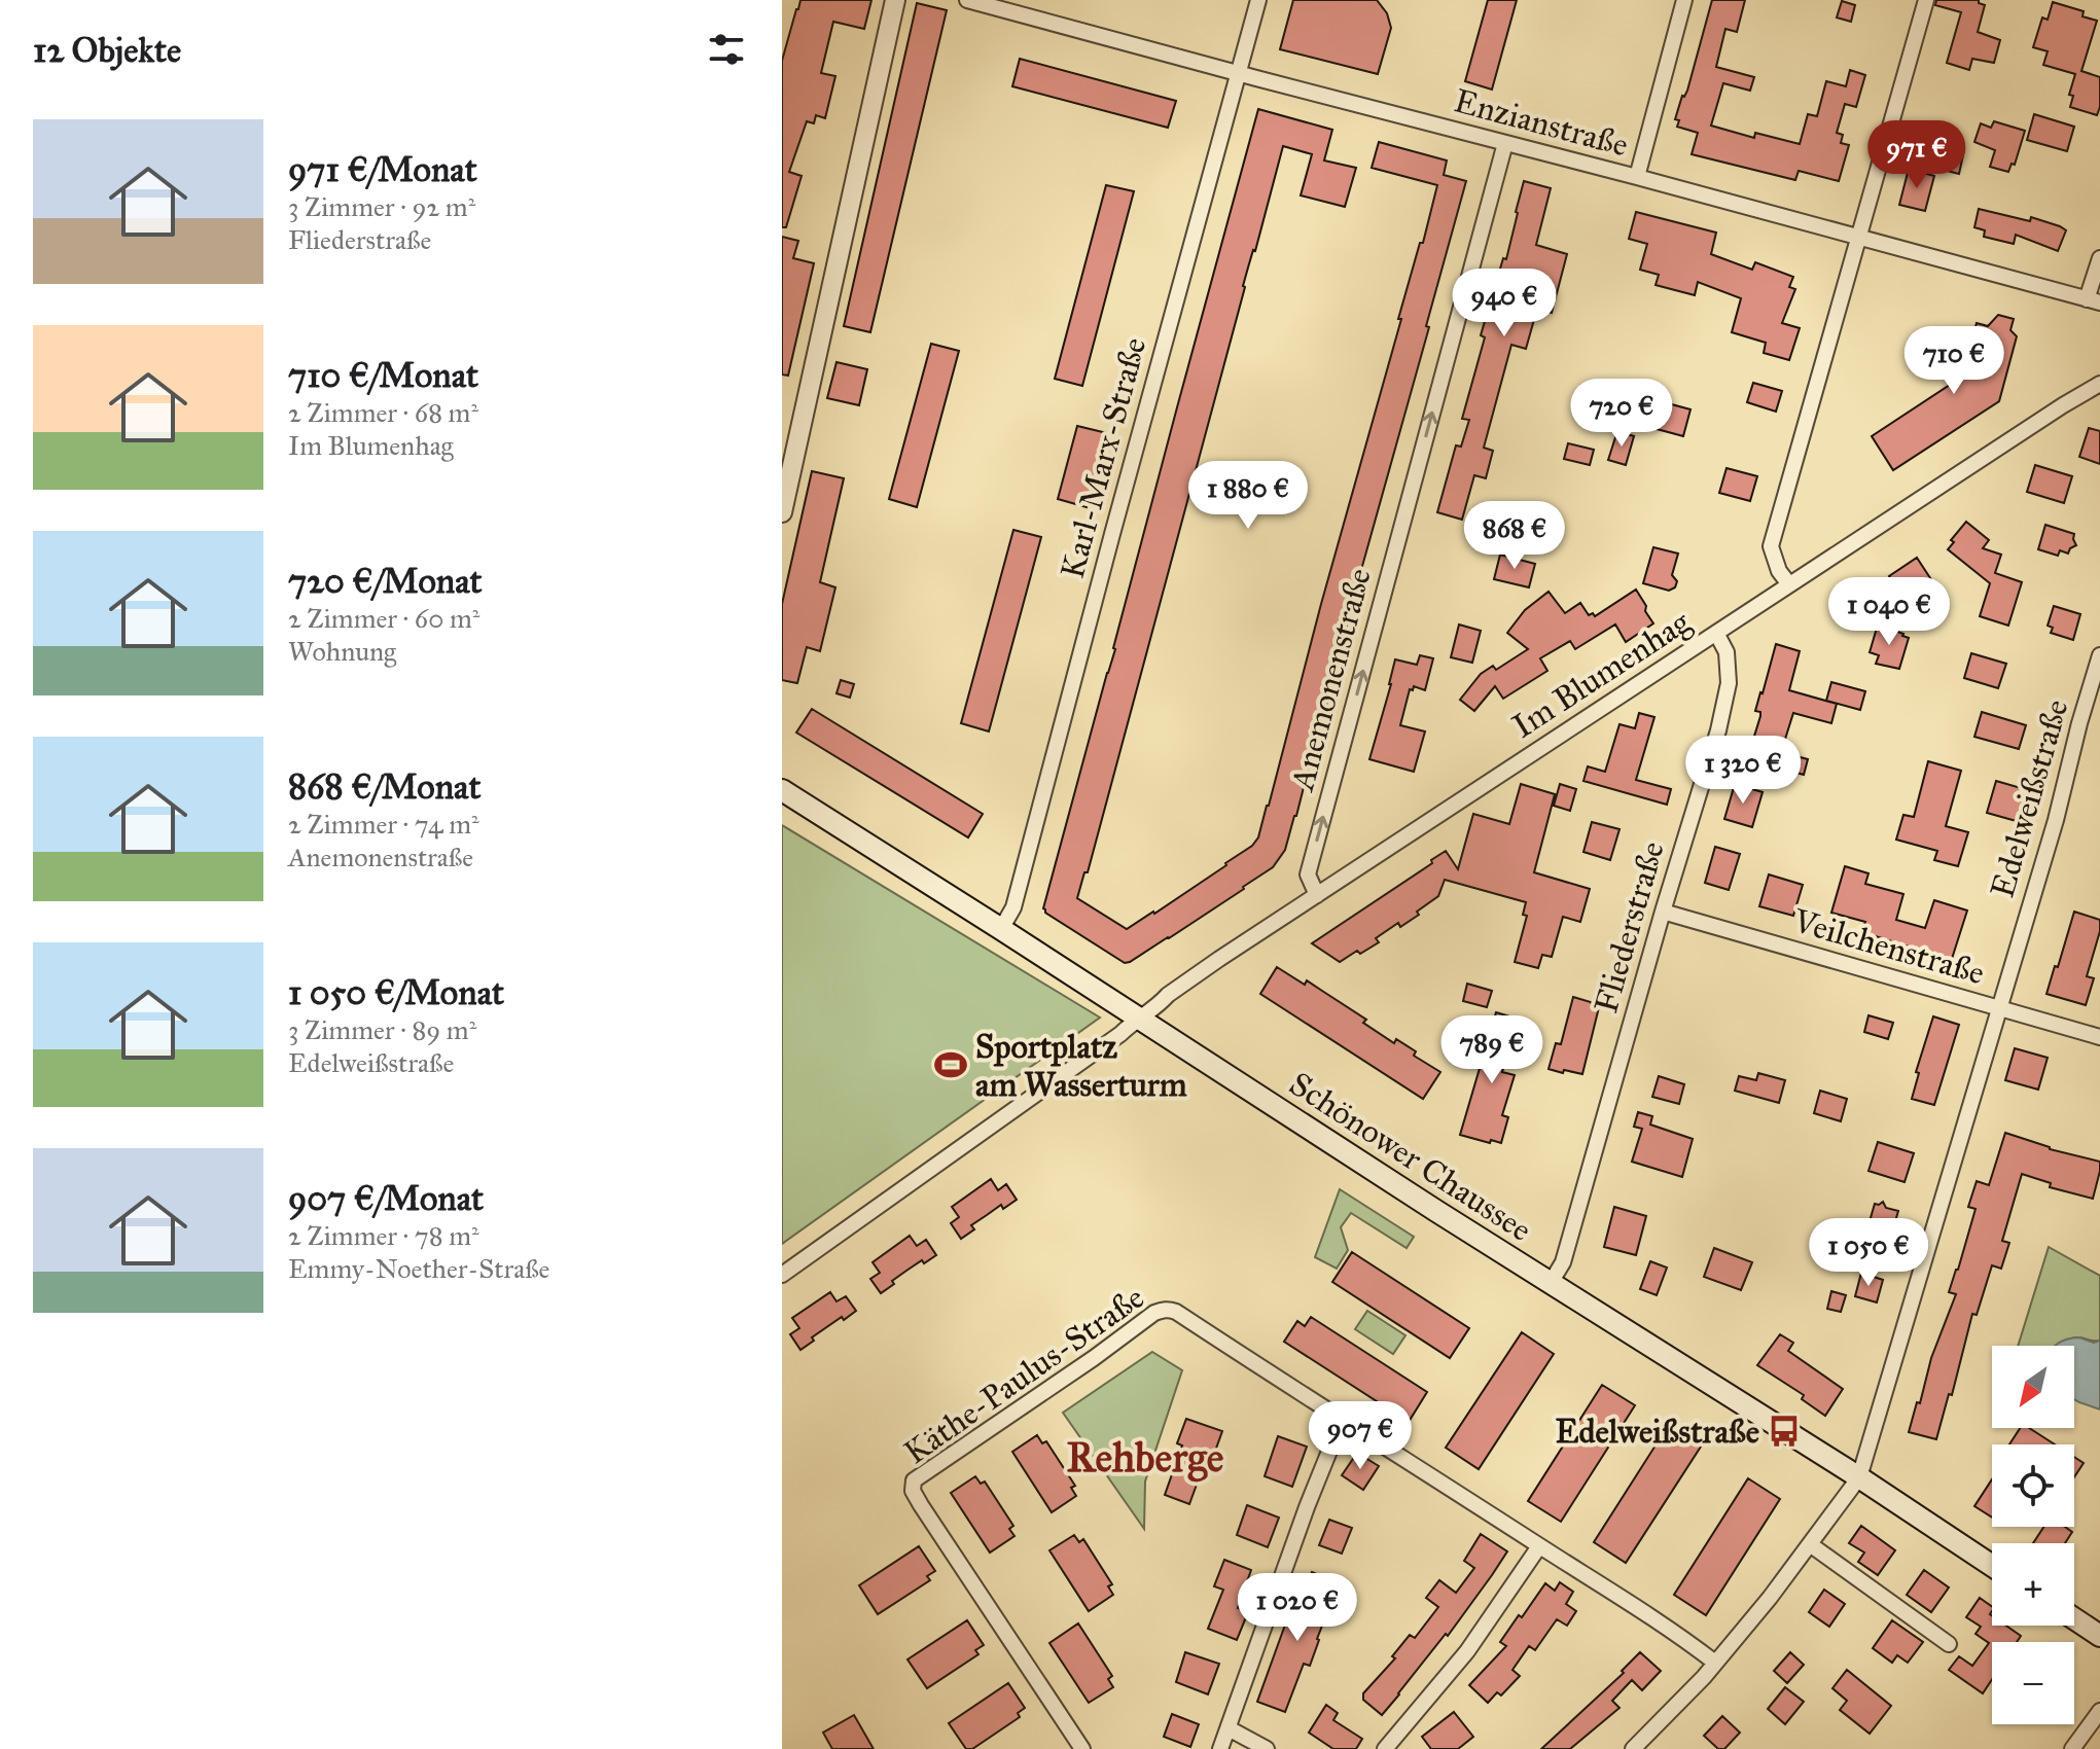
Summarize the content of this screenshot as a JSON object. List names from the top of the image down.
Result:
{
  "streets": {
    "main road": ["Schönower Chaussee"],
    "street": [
      "Enzianstraße",
      "Karl-Marx-Straße",
      "Im Blumenhag",
      "Anemonenstraße",
      "Edelweißstraße",
      "Fliederstraße",
      "Veilchenstraße",
      "Käthe-Paulus-Straße"
    ]
  },
  "crossings": [
    ["Enzianstraße", "Karl-Marx-Straße"],
    ["Enzianstraße", "Anemonenstraße"],
    ["Karl-Marx-Straße", "Schönower Chaussee"],
    ["Im Blumenhag", "Anemonenstraße"],
    ["Im Blumenhag", "Fliederstraße"],
    ["Im Blumenhag", "Schönower Chaussee"],
    ["Edelweißstraße", "Veilchenstraße"],
    ["Edelweißstraße", "Schönower Chaussee"],
    ["Fliederstraße", "Veilchenstraße"],
    ["Fliederstraße", "Schönower Chaussee"]
  ],
  "one_way": ["Anemonenstraße"],
  "districts": ["Rehberge"],
  "places": {
    "sports": ["Sportplatz am Wasserturm"],
    "bus stop": ["Edelweißstraße"]
  },
  "north": "bottom left",
  "page": {
    "heading": "12 Objekte",
    "list": [
      {
        "name": "971 €/Monat",
        "note": "3 Zimmer · 92 m² · Fliederstraße"
      },
      {
        "name": "710 €/Monat",
        "note": "2 Zimmer · 68 m² · Im Blumenhag"
      },
      {
        "name": "720 €/Monat",
        "note": "2 Zimmer · 60 m² · Wohnung"
      },
      {
        "name": "868 €/Monat",
        "note": "2 Zimmer · 74 m² · Anemonenstraße"
      },
      {
        "name": "1 050 €/Monat",
        "note": "3 Zimmer · 89 m² · Edelweißstraße"
      },
      {
        "name": "907 €/Monat",
        "note": "2 Zimmer · 78 m² · Emmy-Noether-Straße"
      }
    ],
    "price": [
      "971 €",
      "940 €",
      "710 €",
      "720 €",
      "1 880 €",
      "868 €",
      "1 040 €",
      "1 320 €",
      "789 €",
      "1 050 €",
      "907 €",
      "1 020 €"
    ],
    "map_buttons": ["+", "−"]
  }
}
